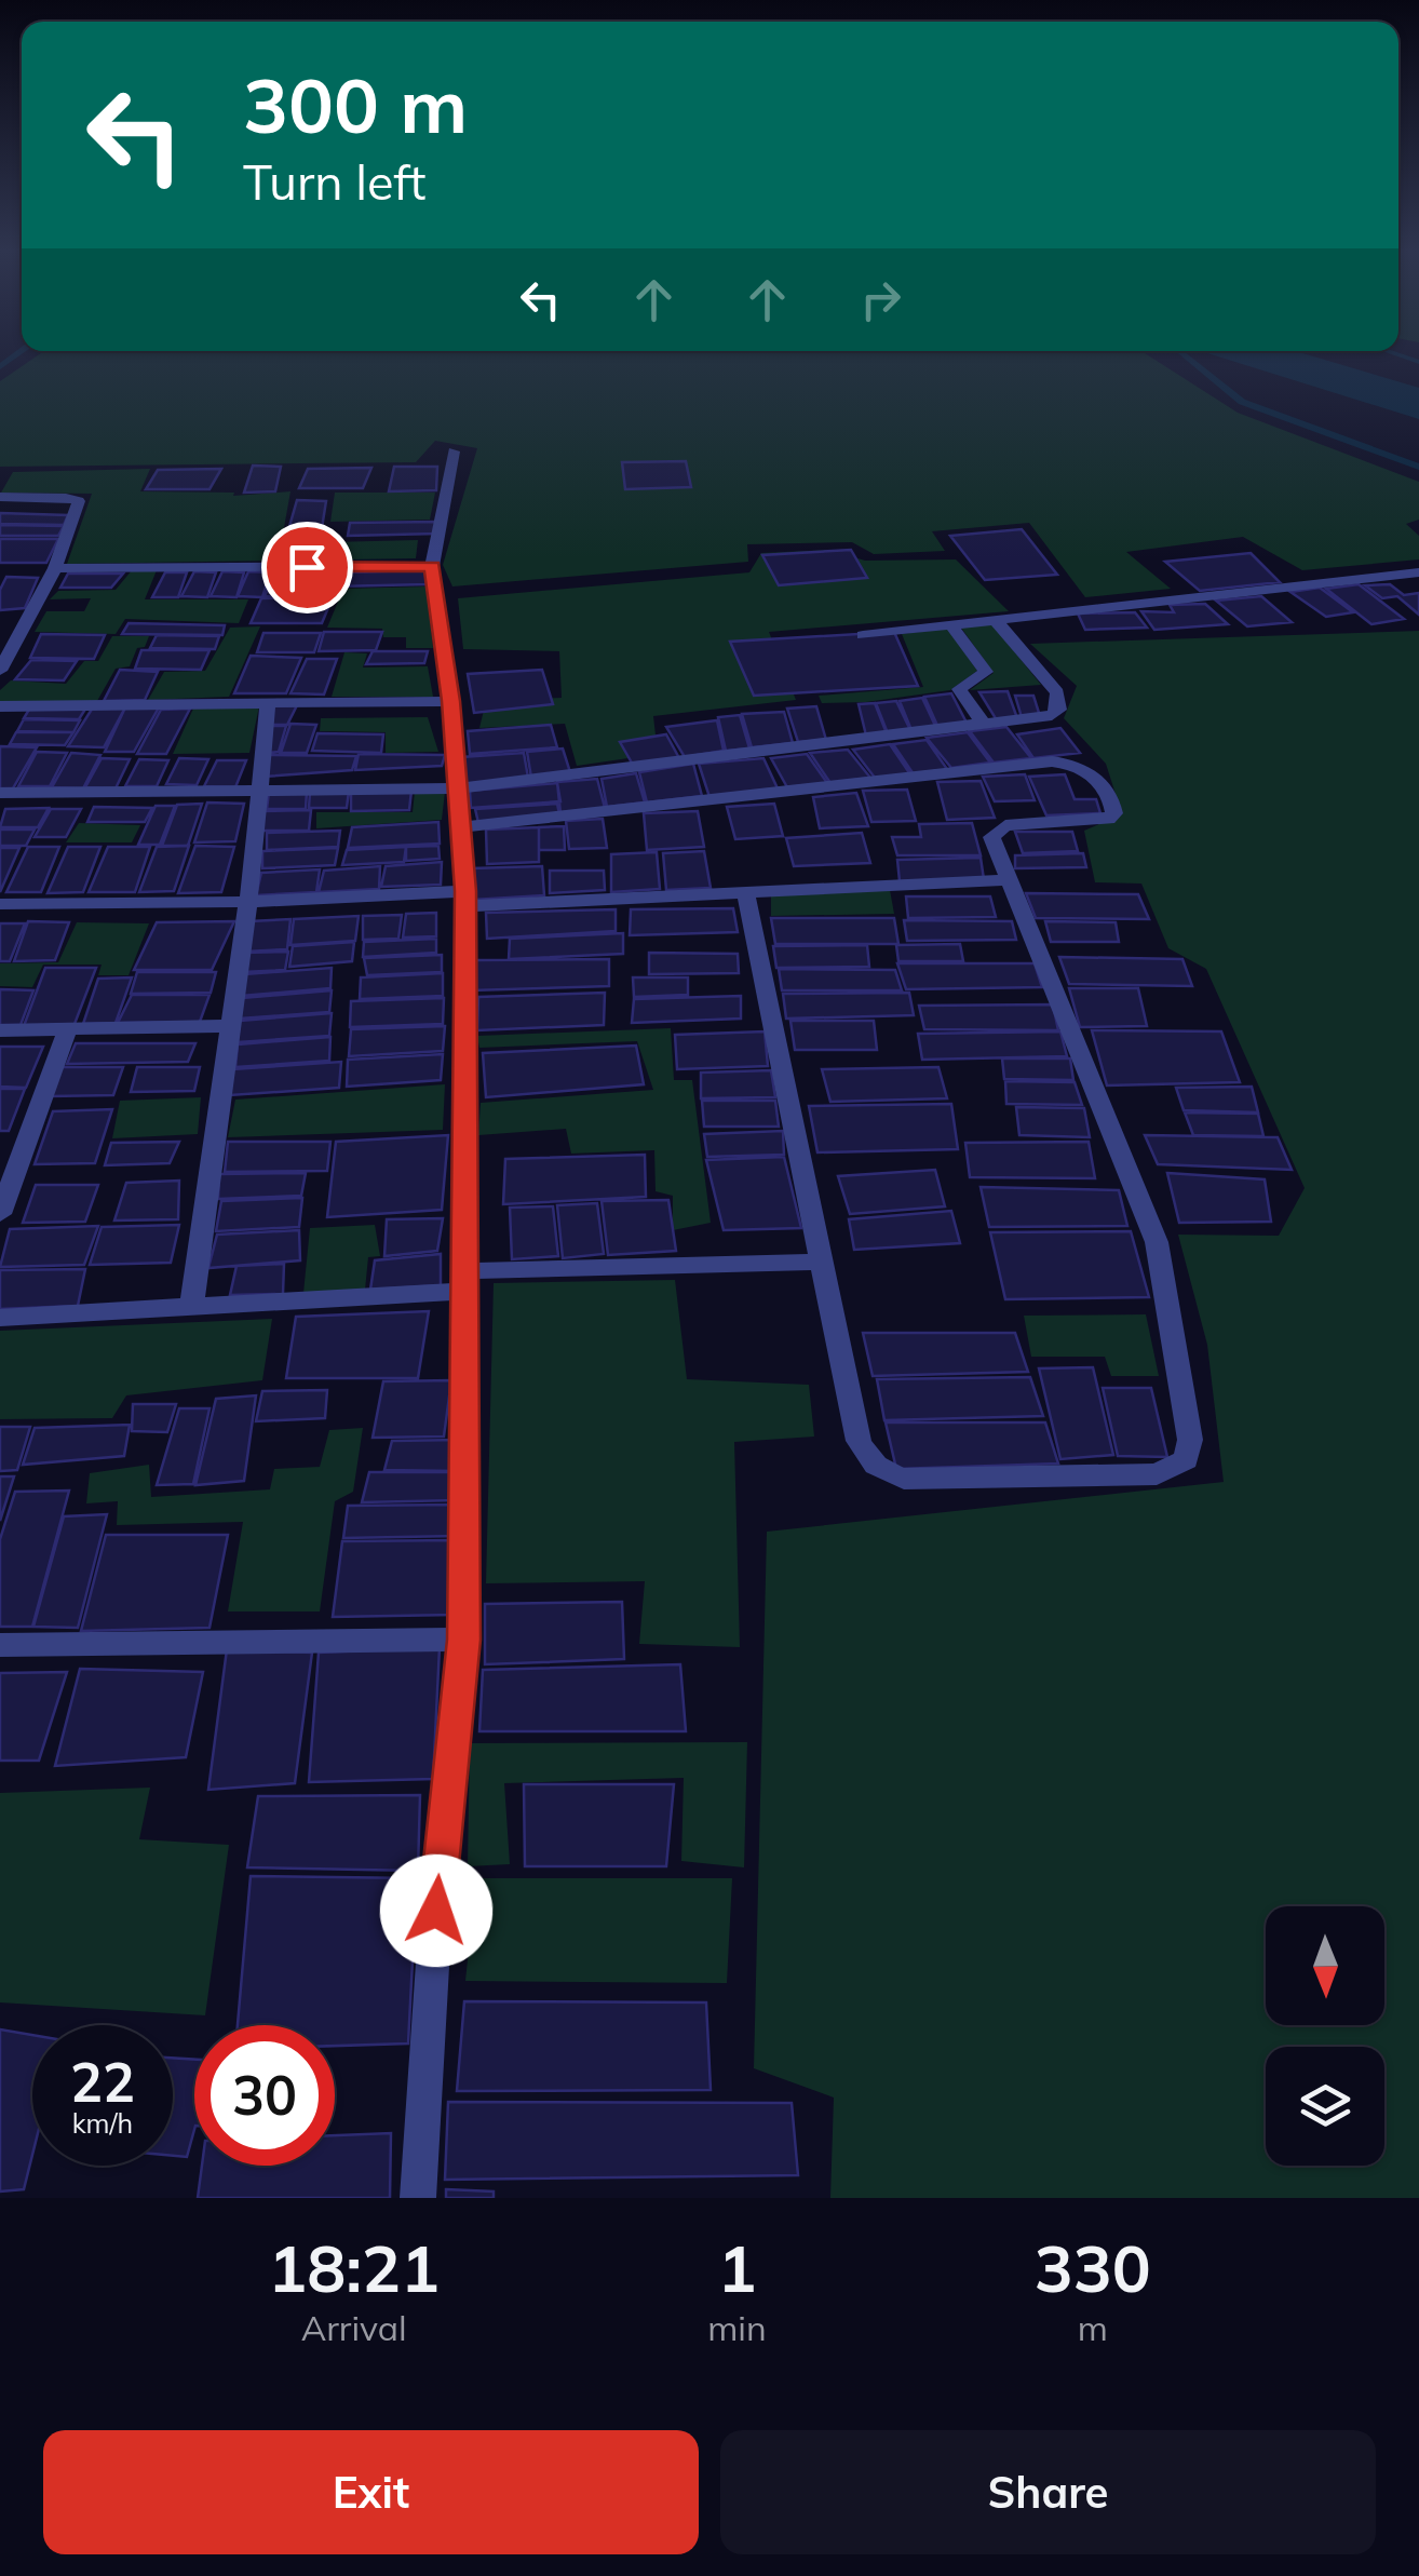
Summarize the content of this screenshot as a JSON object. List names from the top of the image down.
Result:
{
  "north": "bottom",
  "page": {
    "turn": ["300 m", "Turn left"],
    "speed": "22 km/h",
    "limit": "30",
    "eta": [
      "18:21",
      "Arrival",
      "1",
      "min",
      "330",
      "m"
    ],
    "buttons": ["Exit", "Share"]
  }
}
